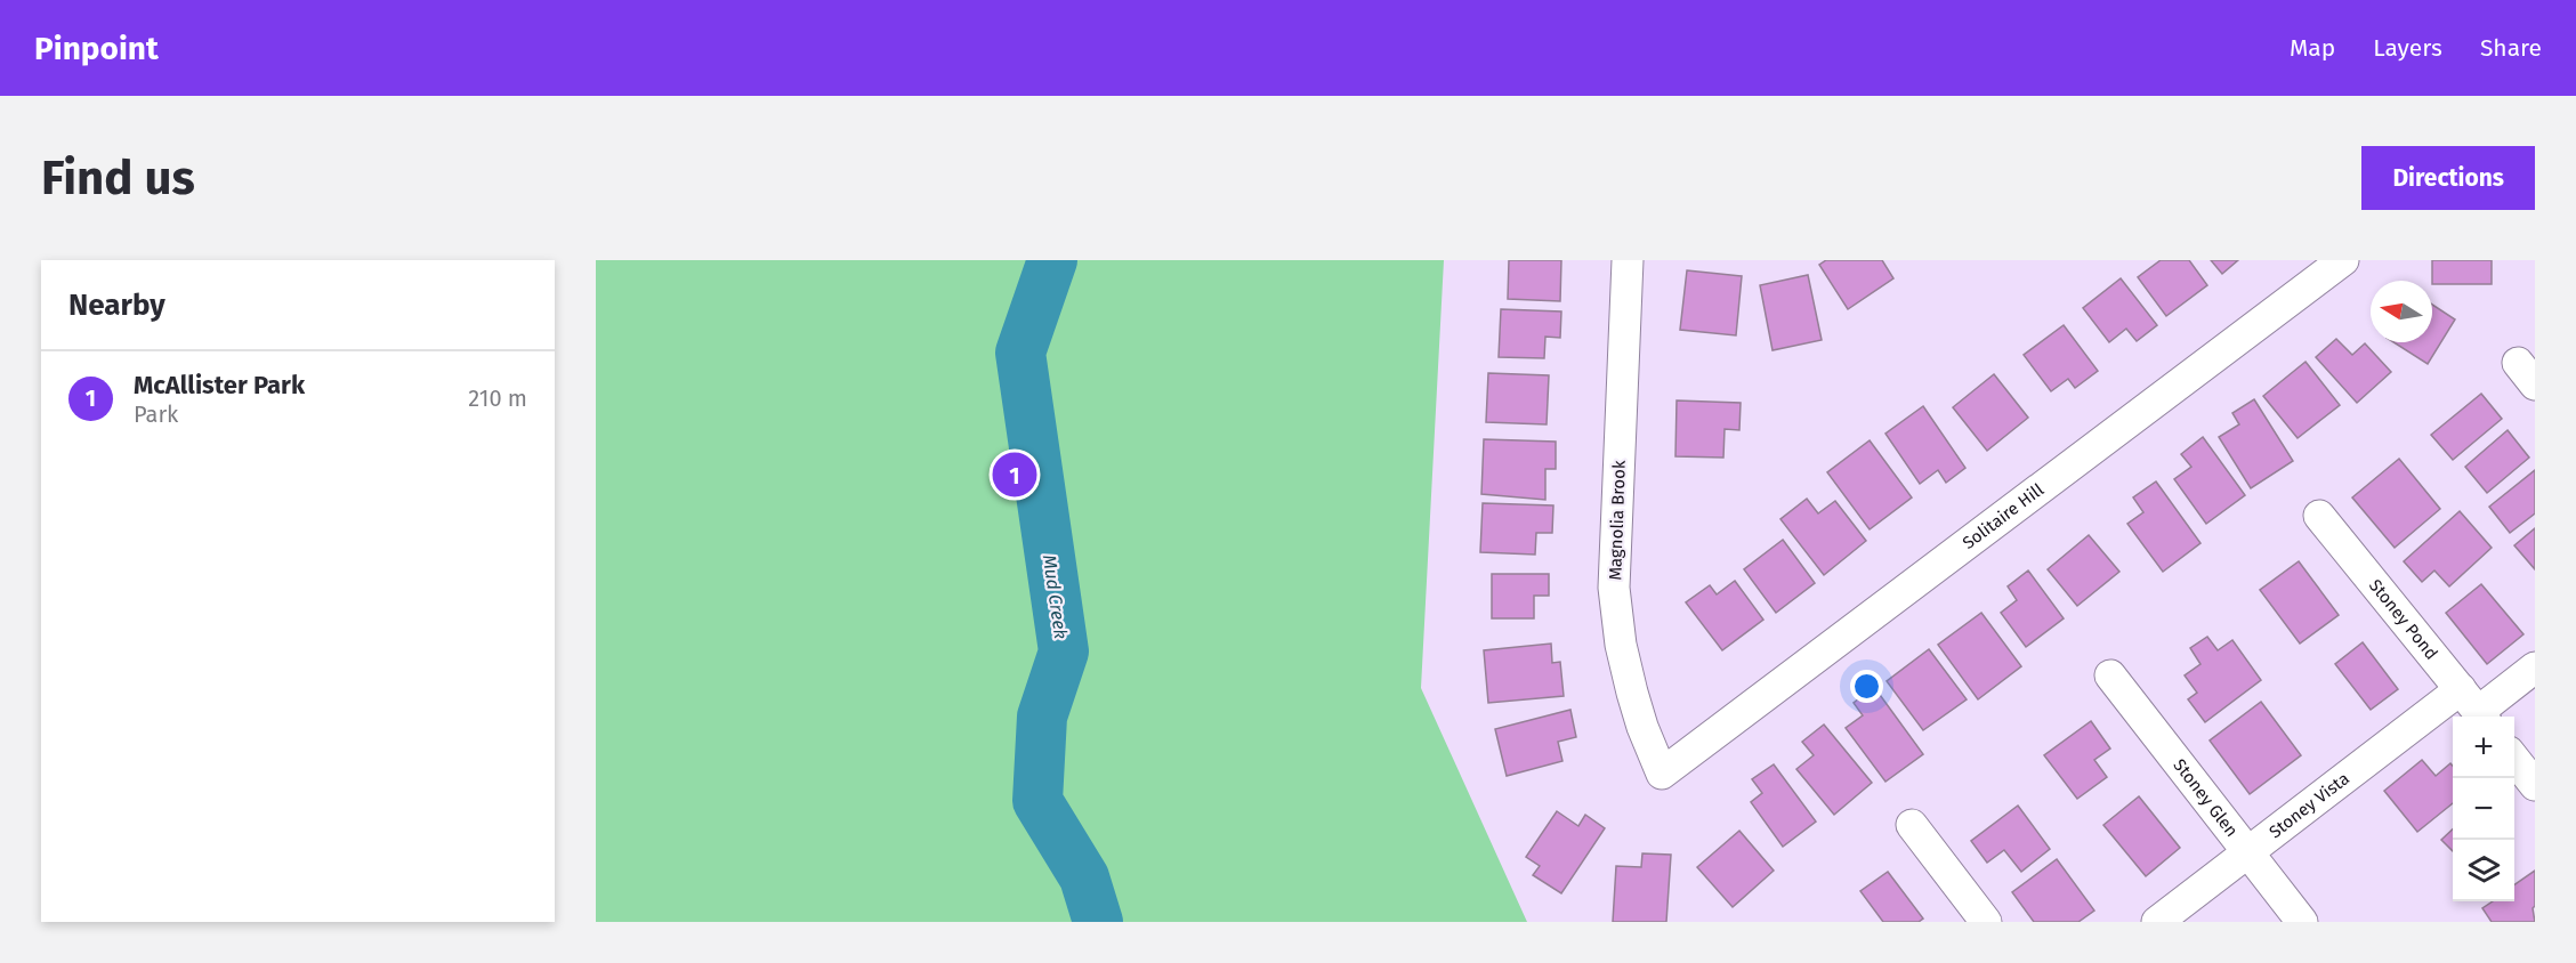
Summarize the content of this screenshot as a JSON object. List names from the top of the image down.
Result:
{
  "streets": {
    "street": [
      "Solitaire Hill",
      "Magnolia Brook",
      "Stoney Pond",
      "Stoney Glen",
      "Stoney Vista"
    ]
  },
  "crossings": [
    ["Solitaire Hill", "Magnolia Brook"],
    ["Stoney Pond", "Stoney Vista"],
    ["Stoney Glen", "Stoney Vista"]
  ],
  "water": ["Mud Creek"],
  "north": "left",
  "page": {
    "header": "Pinpoint",
    "nav": ["Map", "Layers", "Share"],
    "buttons": "Directions",
    "title": "Find us",
    "heading": "Nearby",
    "list": [
      {
        "mark": "1",
        "name": "McAllister Park",
        "note": "Park",
        "value": "210 m"
      }
    ],
    "pins": "1",
    "map_buttons": ["+", "−"]
  }
}
